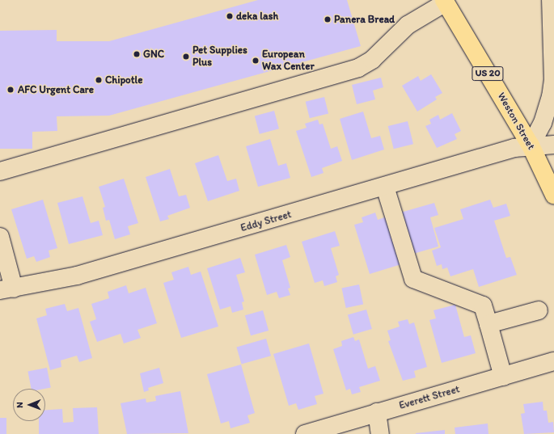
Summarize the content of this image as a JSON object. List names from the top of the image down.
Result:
{
  "streets": {
    "main road": ["US 20", "Weston Street"],
    "street": ["Eddy Street", "Everett Street"]
  },
  "crossings": [
    ["Weston Street", "Eddy Street"]
  ],
  "places": [
    "deka lash",
    "Panera Bread",
    "GNC",
    "Pet Supplies Plus",
    "European Wax Center",
    "Chipotle",
    "AFC Urgent Care"
  ],
  "north": "left"
}
